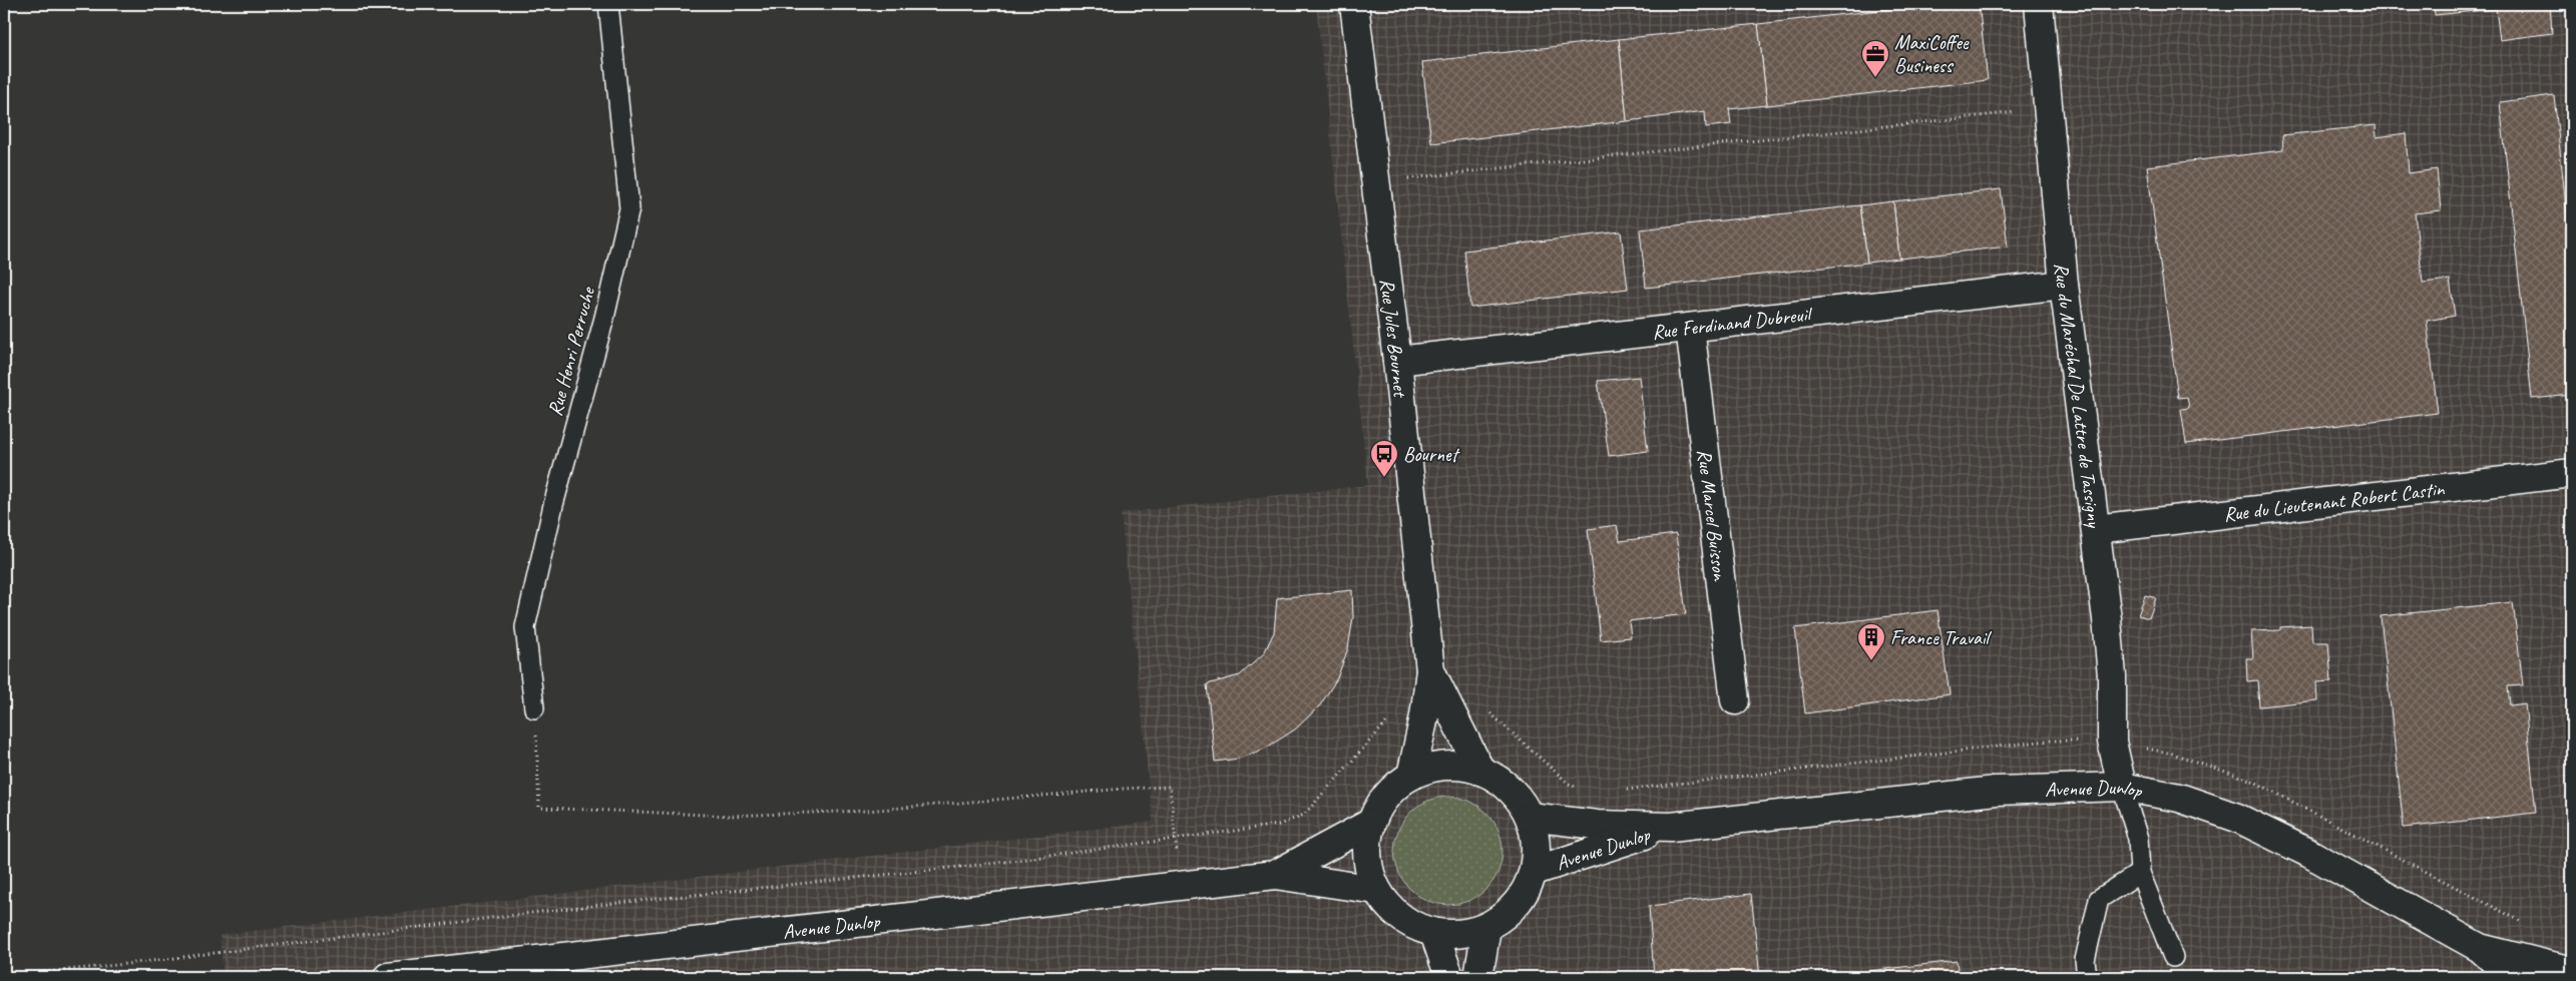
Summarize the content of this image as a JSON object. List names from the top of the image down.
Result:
{
  "streets": {
    "street": [
      "Rue Ferdinand Dubreuil",
      "Rue Jules Bournet",
      "Rue du Maréchal De Lattre de Tassigny",
      "Rue du Lieutenant Robert Castin",
      "Rue Marcel Buisson",
      "Avenue Dunlop"
    ],
    "lane": ["Rue Henri Perruche"]
  },
  "crossings": [
    ["Rue Ferdinand Dubreuil", "Rue Jules Bournet"],
    ["Rue Ferdinand Dubreuil", "Rue du Maréchal De Lattre de Tassigny"],
    ["Rue Ferdinand Dubreuil", "Rue Marcel Buisson"],
    ["Rue Jules Bournet", "Avenue Dunlop"],
    ["Rue du Maréchal De Lattre de Tassigny", "Rue du Lieutenant Robert Castin"],
    ["Rue du Maréchal De Lattre de Tassigny", "Avenue Dunlop"]
  ],
  "places": {
    "office": ["MaxiCoffee Business"],
    "bus stop": ["Bournet"],
    "building": ["France Travail"]
  }
}
